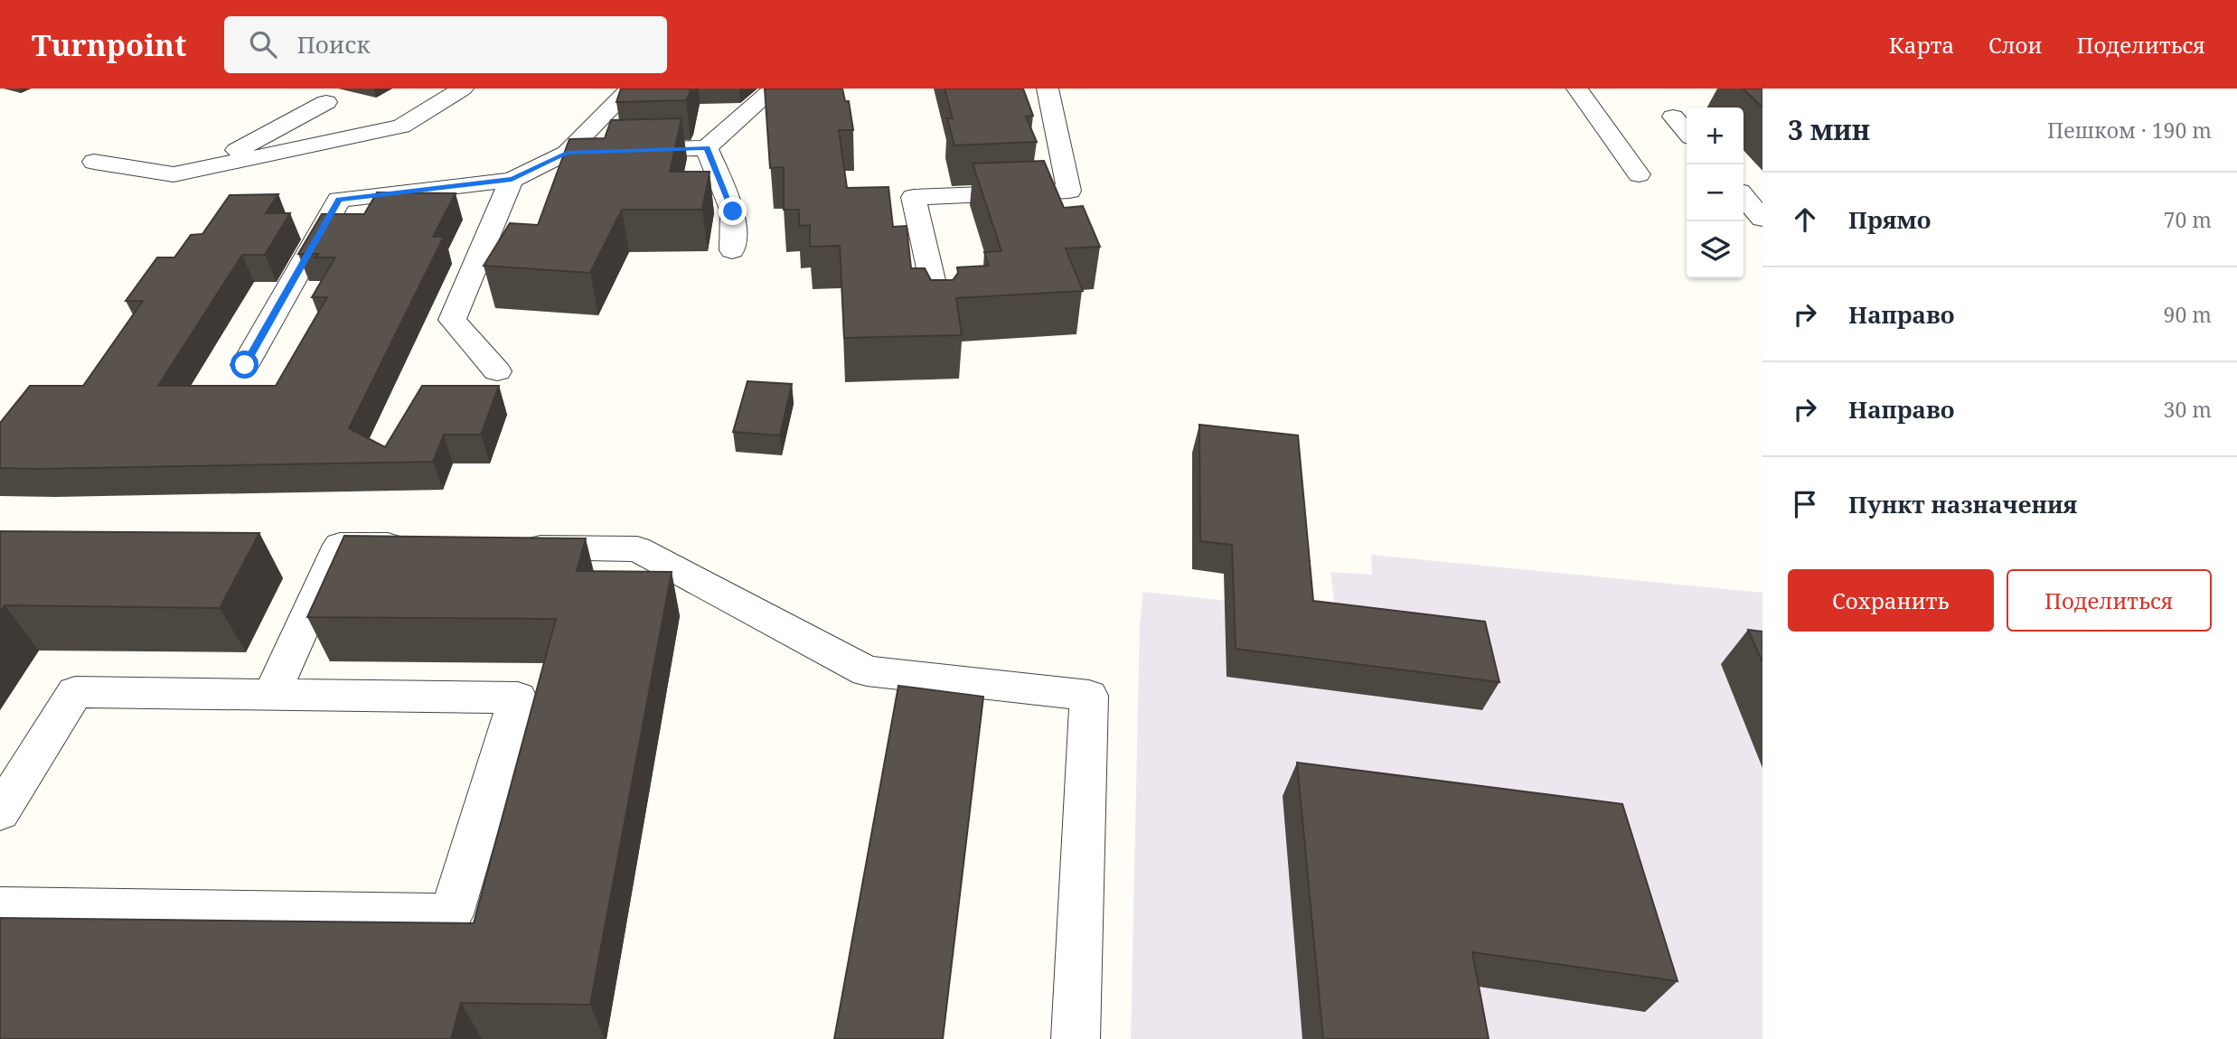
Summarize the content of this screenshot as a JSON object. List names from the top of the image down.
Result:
{
  "page": {
    "header": "Turnpoint",
    "search": "Поиск",
    "nav": ["Карта", "Слои", "Поделиться"],
    "heading": ["3 мин", "Пешком · 190 m"],
    "map_buttons": ["+", "−"],
    "list": [
      ["Прямо", "70 m"],
      ["Направо", "90 m"],
      ["Направо", "30 m"],
      "Пункт назначения"
    ],
    "buttons": ["Сохранить", "Поделиться"]
  }
}
